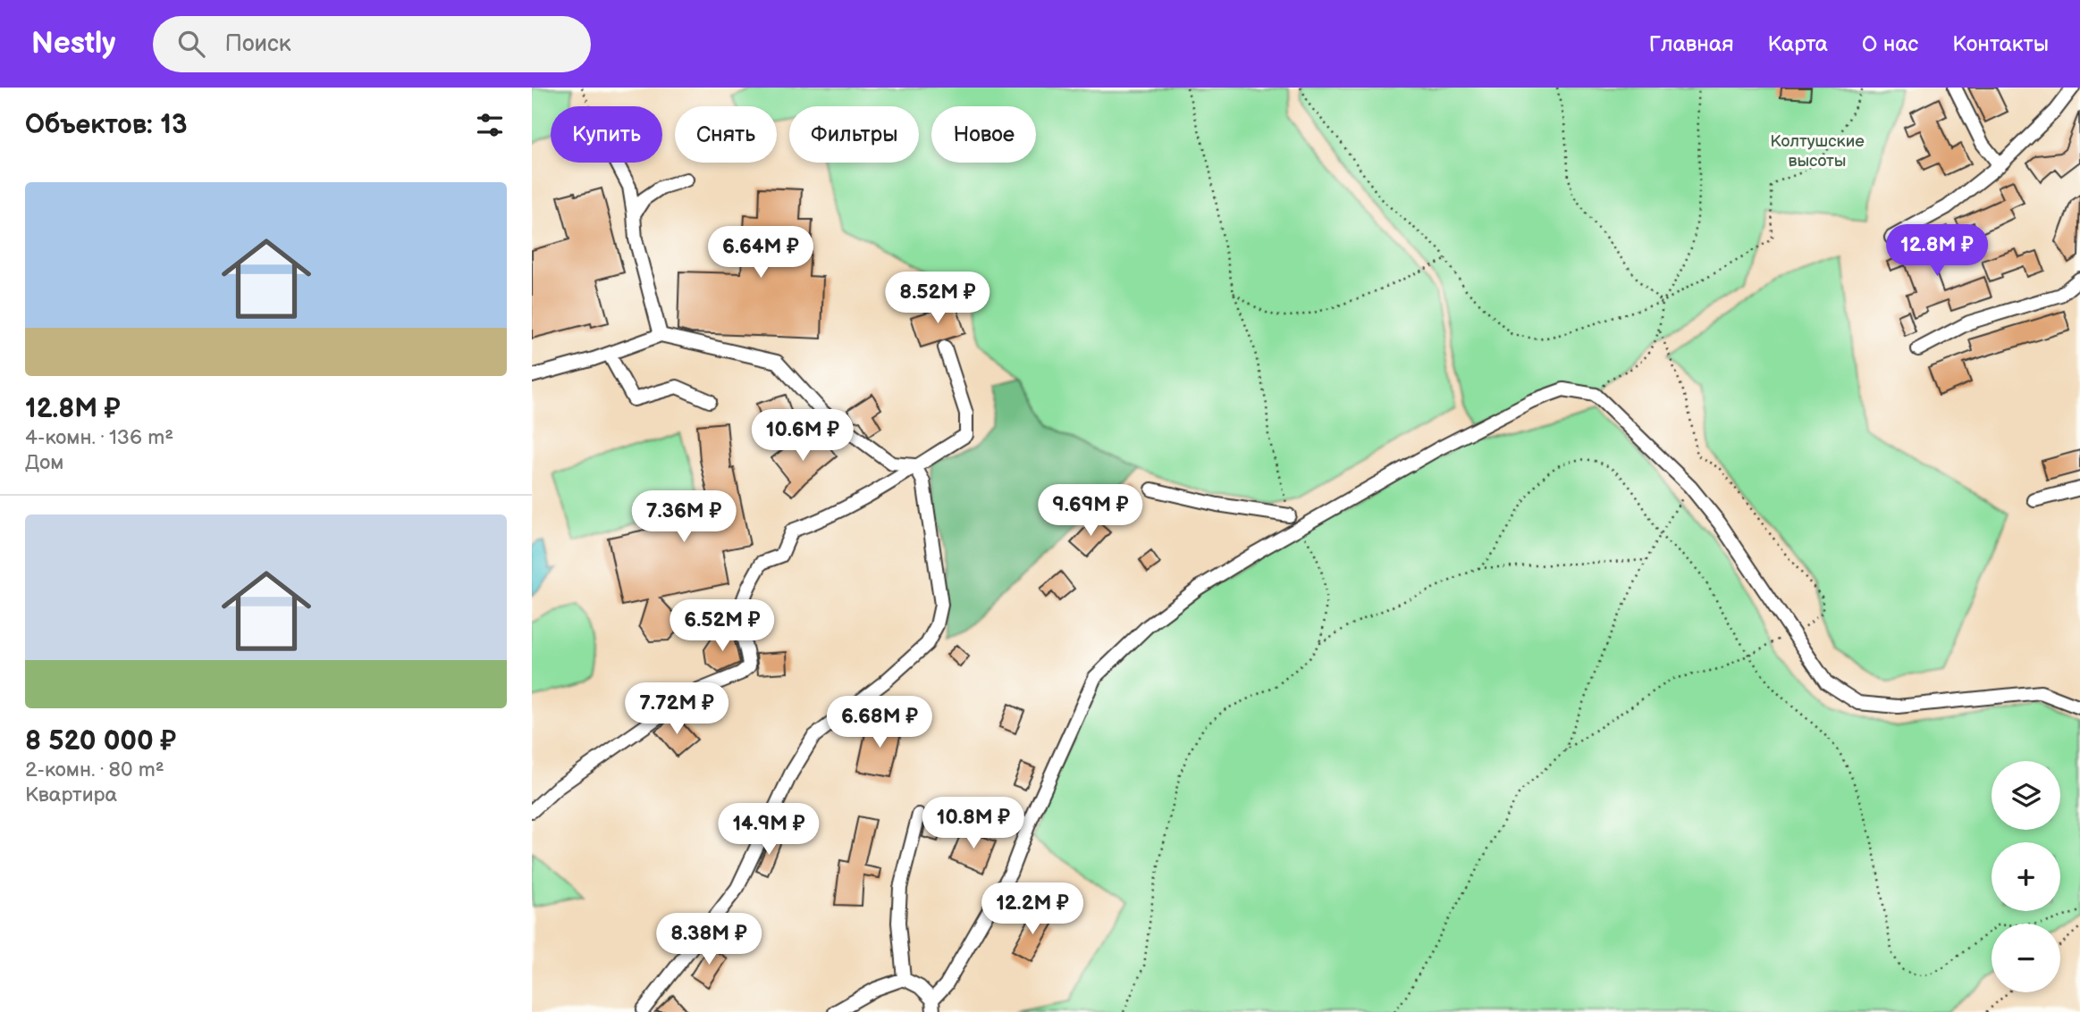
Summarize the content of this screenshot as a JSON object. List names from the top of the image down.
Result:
{
  "parks": ["Колтушские высоты"],
  "page": {
    "header": "Nestly",
    "search": "Поиск",
    "nav": [
      "Главная",
      "Карта",
      "О нас",
      "Контакты"
    ],
    "heading": "Объектов: 13",
    "chip": [
      "Купить",
      "Снять",
      "Фильтры",
      "Новое"
    ],
    "list": [
      {
        "name": "12.8M ₽",
        "note": "4-комн. · 136 m² · Дом"
      },
      {
        "name": "8 520 000 ₽",
        "note": "2-комн. · 80 m² · Квартира"
      }
    ],
    "price": [
      "12.8M ₽",
      "6.64M ₽",
      "8.52M ₽",
      "10.6M ₽",
      "9.69M ₽",
      "7.36M ₽",
      "6.52M ₽",
      "7.72M ₽",
      "6.68M ₽",
      "10.8M ₽",
      "14.9M ₽",
      "12.2M ₽",
      "8.38M ₽"
    ],
    "map_buttons": ["+", "−"]
  }
}
